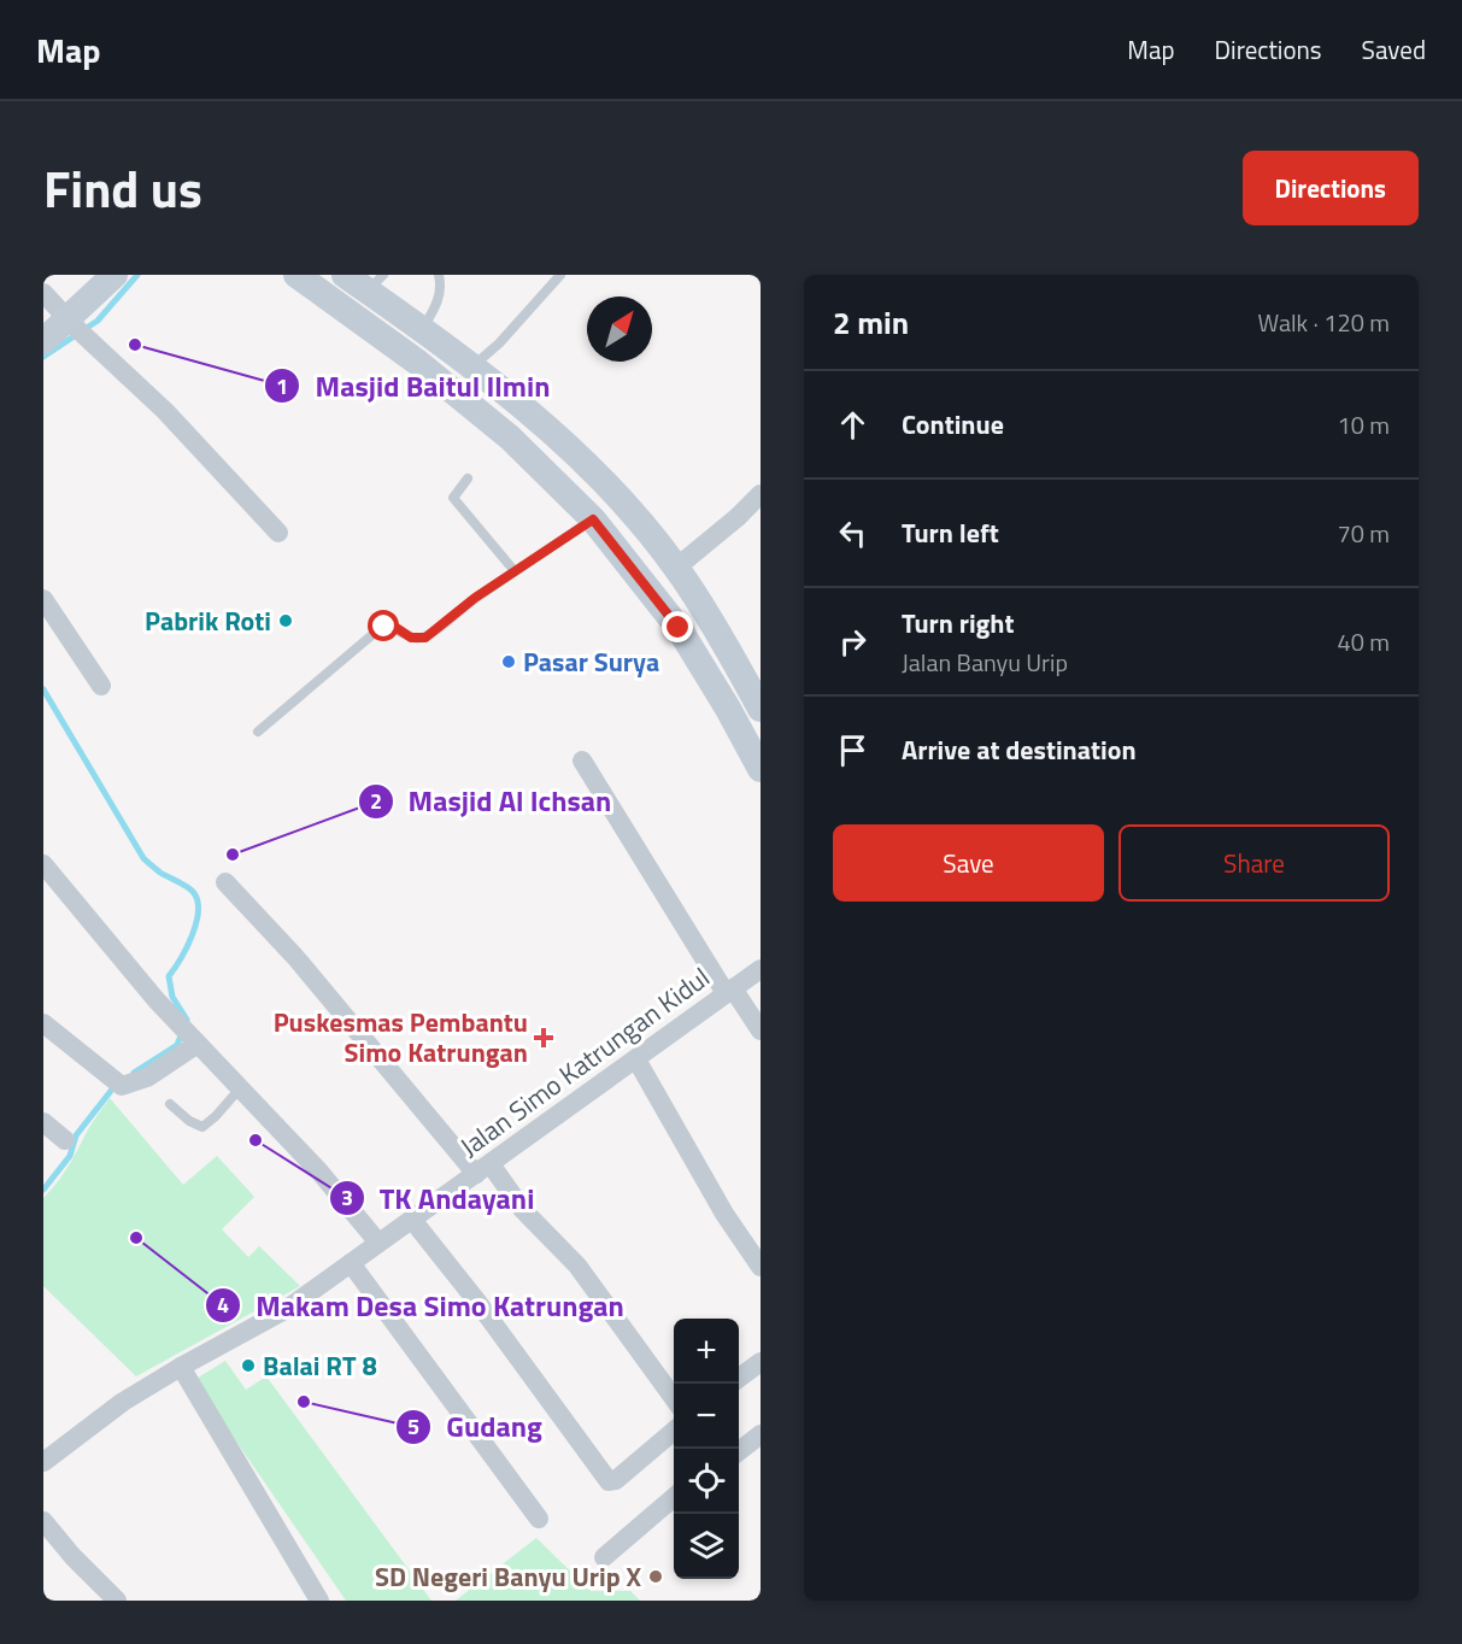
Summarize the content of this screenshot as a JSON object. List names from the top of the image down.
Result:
{
  "streets": {
    "street": ["Jalan Simo Katrungan Kidul"]
  },
  "places": {
    "other": [
      "Masjid Baitul Ilmin",
      "Pabrik Roti",
      "Pasar Surya",
      "Masjid Al Ichsan",
      "TK Andayani",
      "Makam Desa Simo Katrungan",
      "Balai RT 8",
      "Gudang",
      "SD Negeri Banyu Urip X"
    ],
    "health": ["Puskesmas Pembantu Simo Katrungan"]
  },
  "north": "top right",
  "page": {
    "header": "Map",
    "nav": ["Map", "Directions", "Saved"],
    "title": "Find us",
    "buttons": [
      "Directions",
      ["Save", "Share"]
    ],
    "heading": ["2 min", "Walk · 120 m"],
    "list": [
      ["Continue", "10 m"],
      ["Turn left", "70 m"],
      ["Turn right", "Jalan Banyu Urip", "40 m"],
      "Arrive at destination"
    ],
    "map_buttons": ["+", "−"]
  }
}
